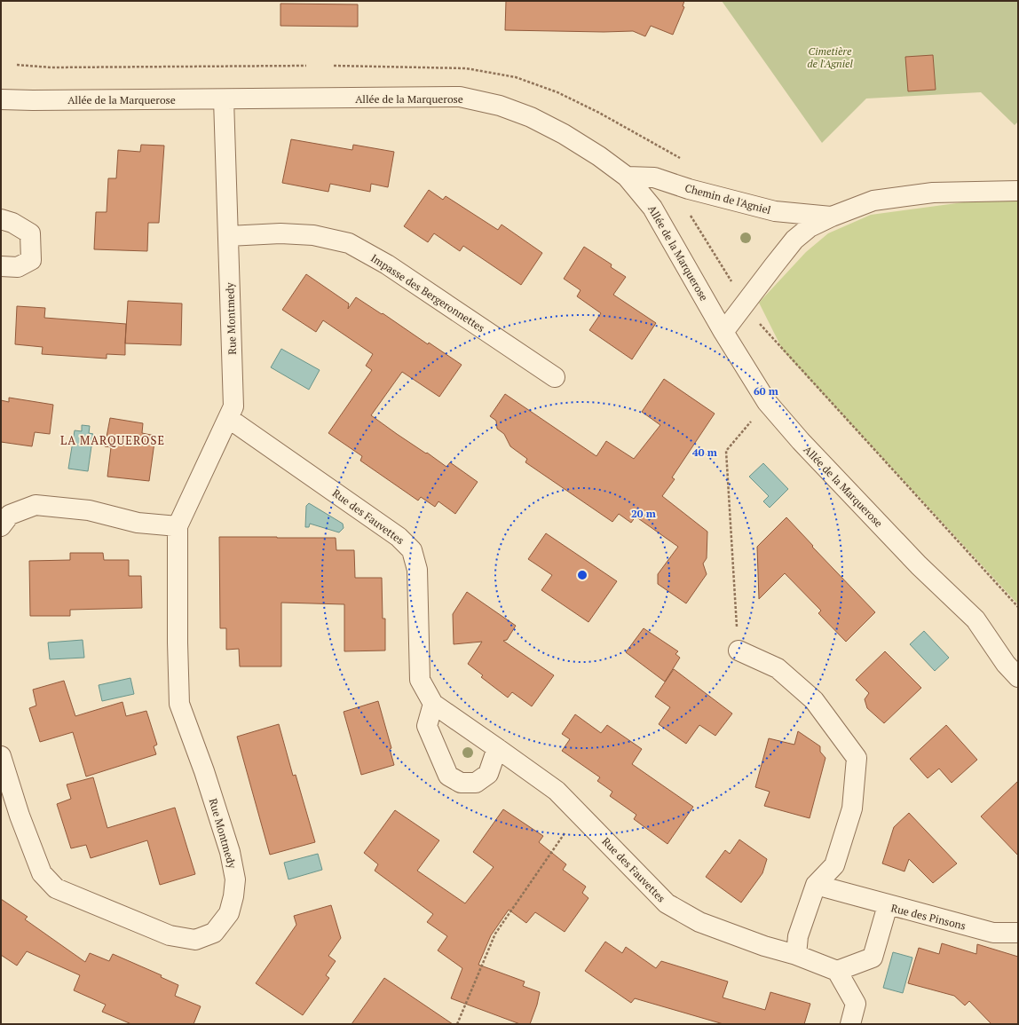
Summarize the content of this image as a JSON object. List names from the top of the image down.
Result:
{
  "streets": {
    "street": [
      "Allée de la Marquerose",
      "Chemin de l'Agniel",
      "Impasse des Bergeronnettes",
      "Rue Montmedy",
      "Rue des Fauvettes",
      "Rue des Pinsons"
    ]
  },
  "crossings": [
    ["Allée de la Marquerose", "Chemin de l'Agniel"],
    ["Allée de la Marquerose", "Rue Montmedy"],
    ["Impasse des Bergeronnettes", "Rue Montmedy"],
    ["Rue Montmedy", "Rue des Fauvettes"],
    ["Rue des Fauvettes", "Rue des Pinsons"]
  ],
  "districts": ["LA MARQUEROSE"],
  "parks": ["Cimetière de l'Agniel"],
  "rings": ["60 m", "40 m", "20 m"]
}
